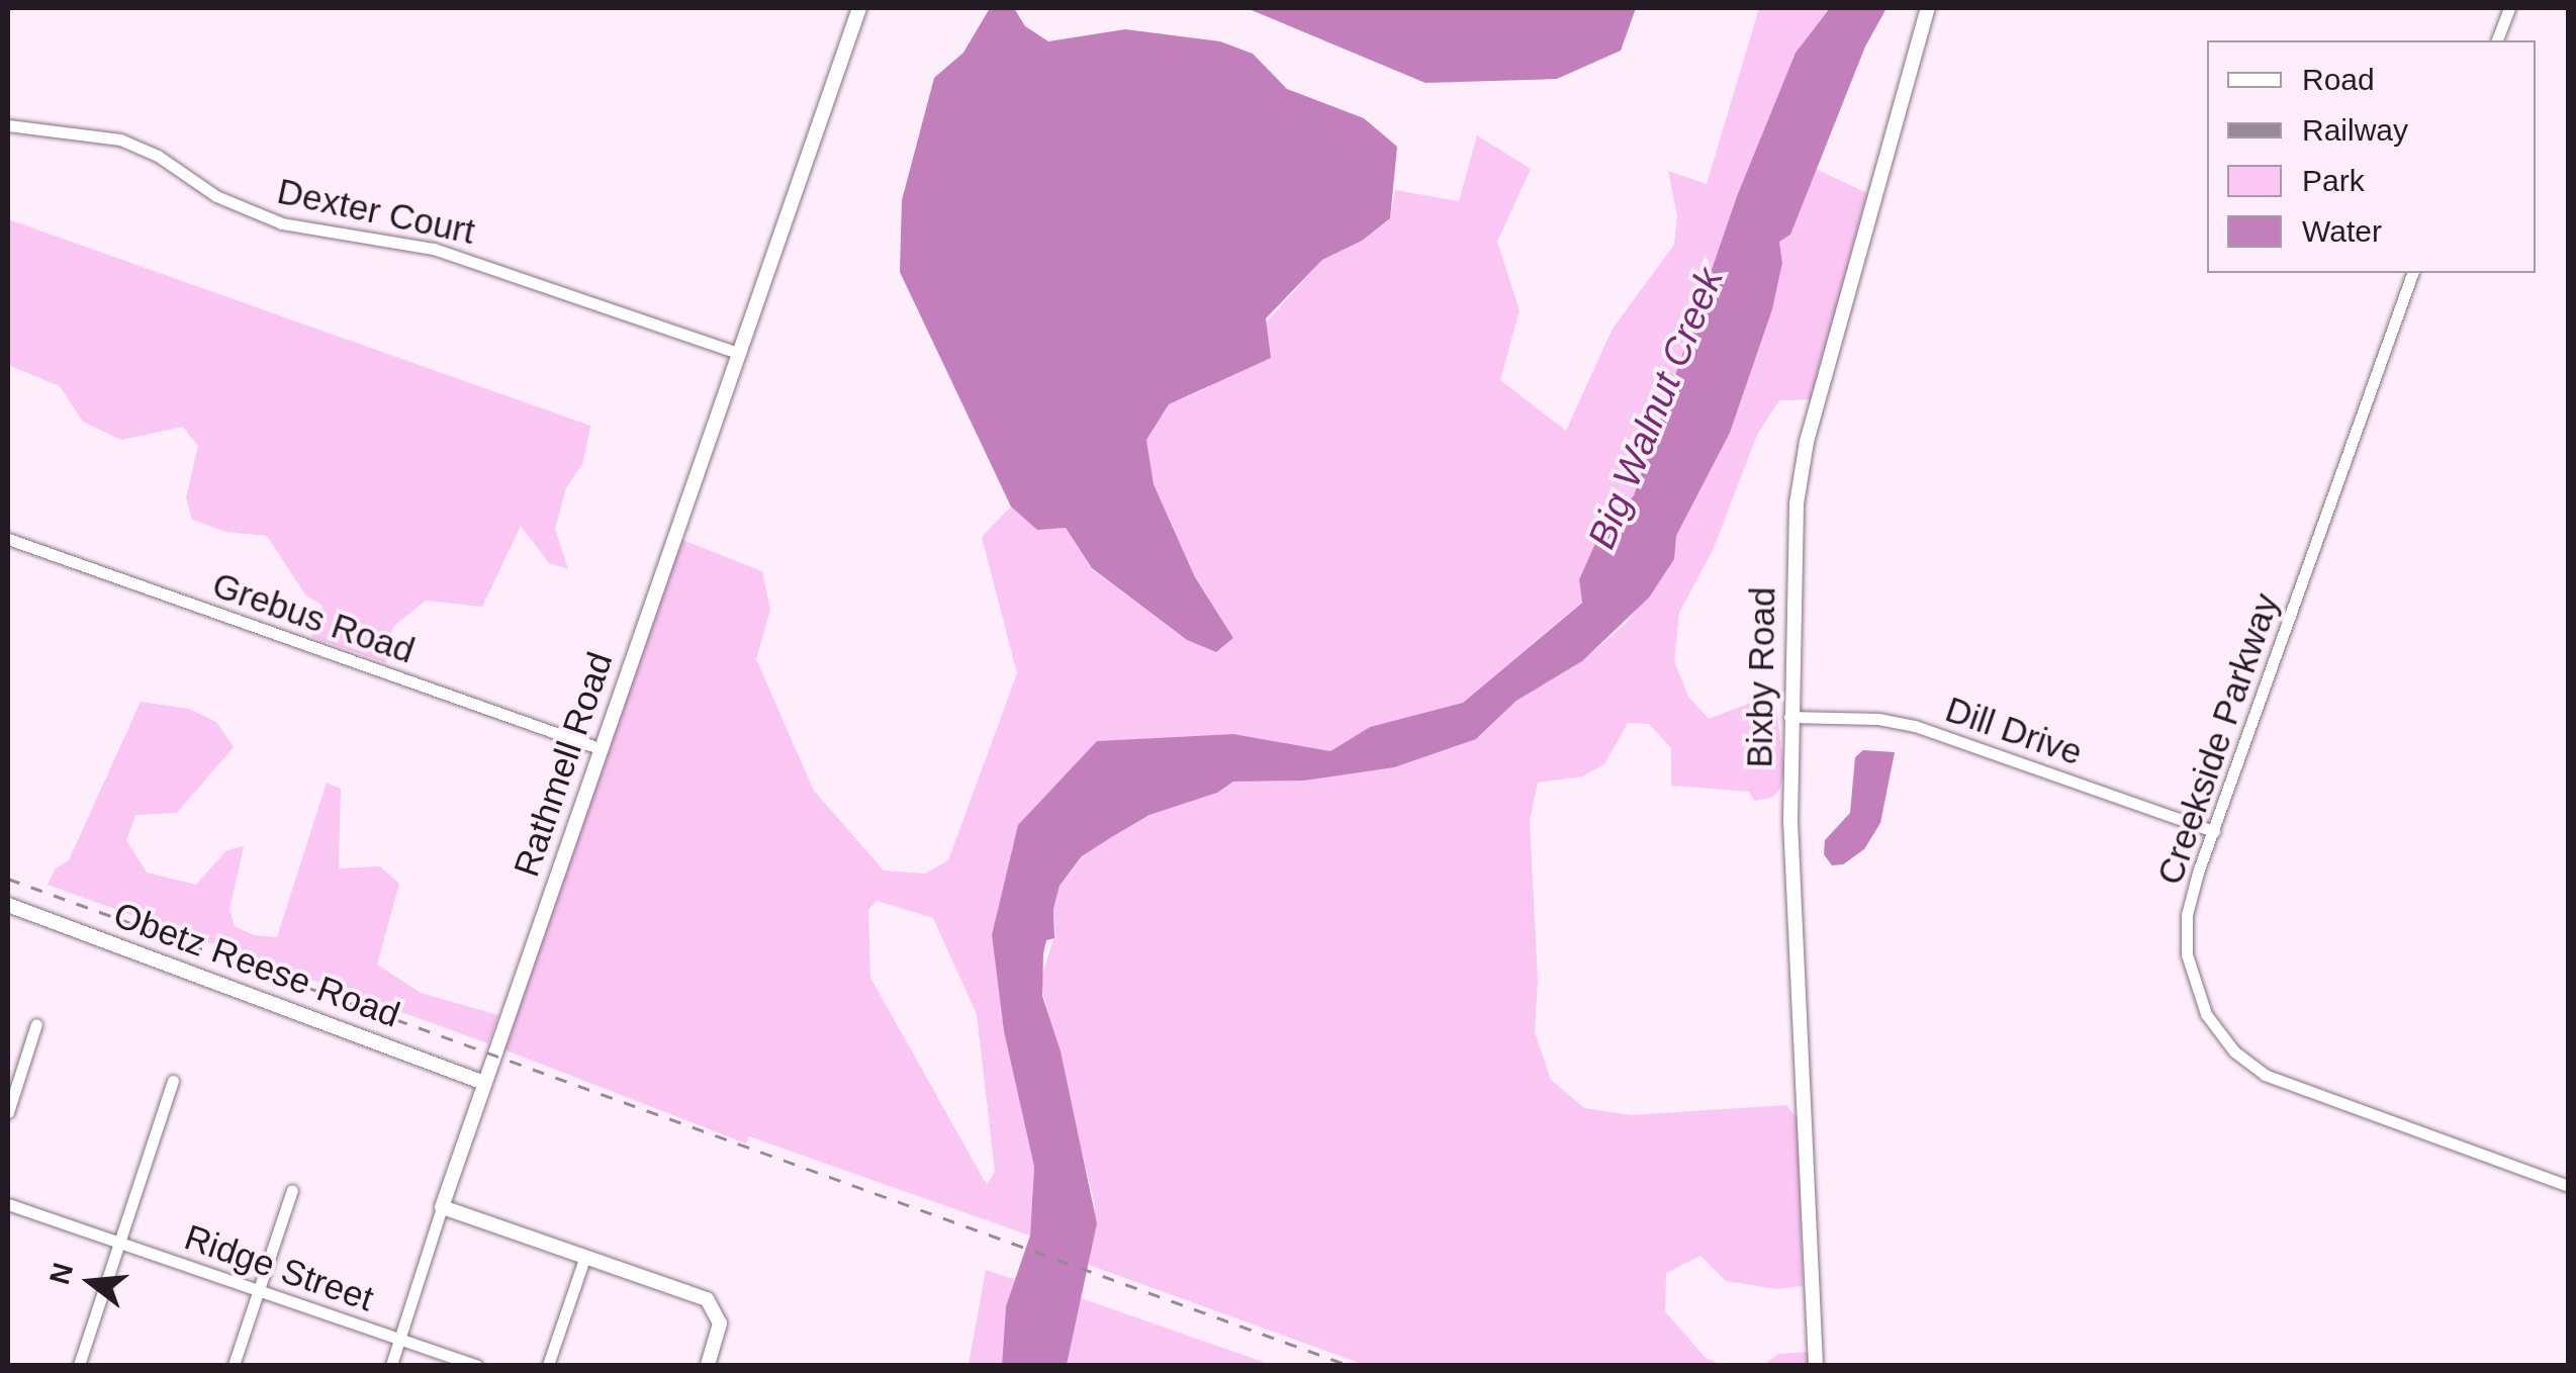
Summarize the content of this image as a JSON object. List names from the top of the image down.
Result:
{
  "streets": {
    "street": [
      "Dexter Court",
      "Grebus Road",
      "Bixby Road",
      "Dill Drive",
      "Creekside Parkway",
      "Rathmell Road",
      "Obetz Reese Road",
      "Ridge Street"
    ]
  },
  "crossings": [
    ["Dexter Court", "Rathmell Road"],
    ["Grebus Road", "Rathmell Road"],
    ["Bixby Road", "Dill Drive"],
    ["Dill Drive", "Creekside Parkway"],
    ["Rathmell Road", "Obetz Reese Road"]
  ],
  "water": ["Big Walnut Creek"],
  "legend": [
    "Road",
    "Railway",
    "Park",
    "Water"
  ],
  "north": "left"
}
